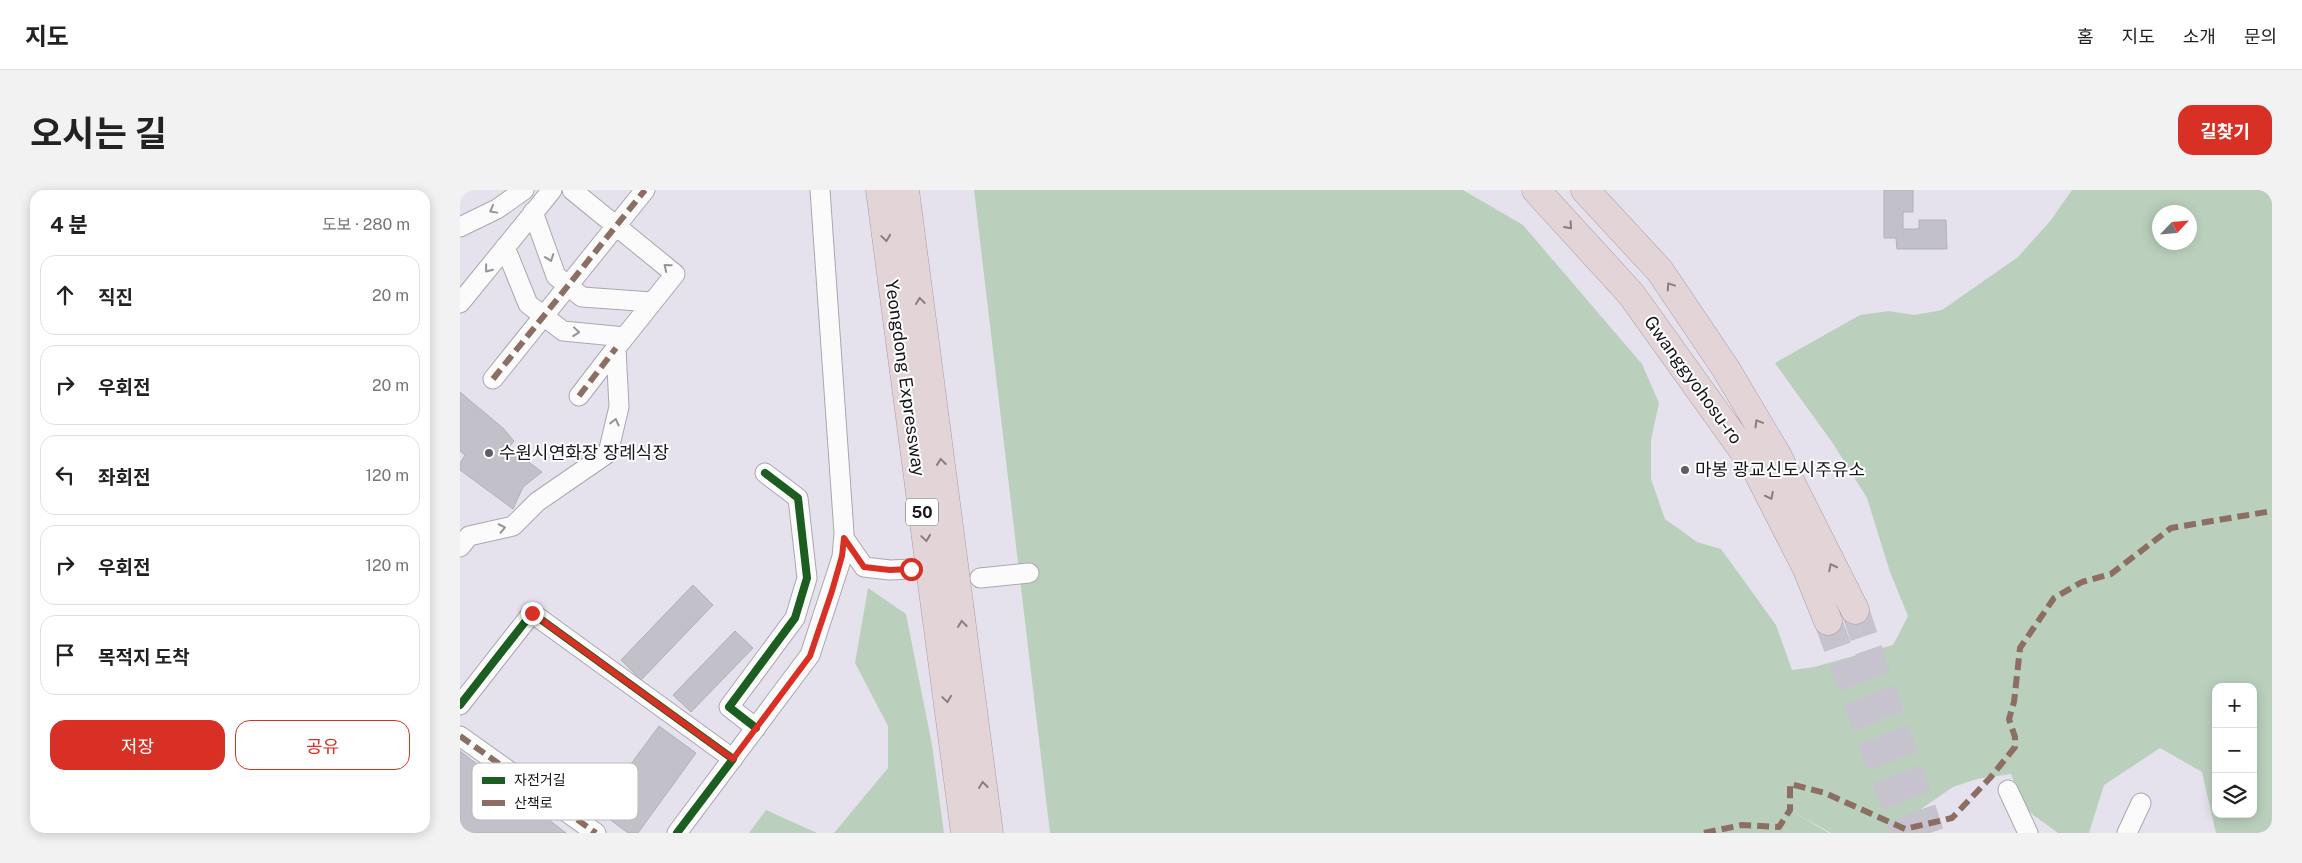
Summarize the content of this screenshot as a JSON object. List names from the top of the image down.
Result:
{
  "streets": {
    "highway": ["Yeongdong Expressway", "Gwanggyohosu-ro", "50"]
  },
  "places": ["수원시연화장 장례식장", "마봉 광교신도시주유소"],
  "legend": ["자전거길", "산책로"],
  "north": "top right",
  "page": {
    "header": "지도",
    "nav": [
      "홈",
      "지도",
      "소개",
      "문의"
    ],
    "title": "오시는 길",
    "buttons": [
      "길찾기",
      ["저장", "공유"]
    ],
    "heading": ["4 분", "도보 · 280 m"],
    "list": [
      ["직진", "20 m"],
      ["우회전", "20 m"],
      ["좌회전", "120 m"],
      ["우회전", "120 m"],
      "목적지 도착"
    ],
    "map_buttons": ["+", "−"]
  }
}
